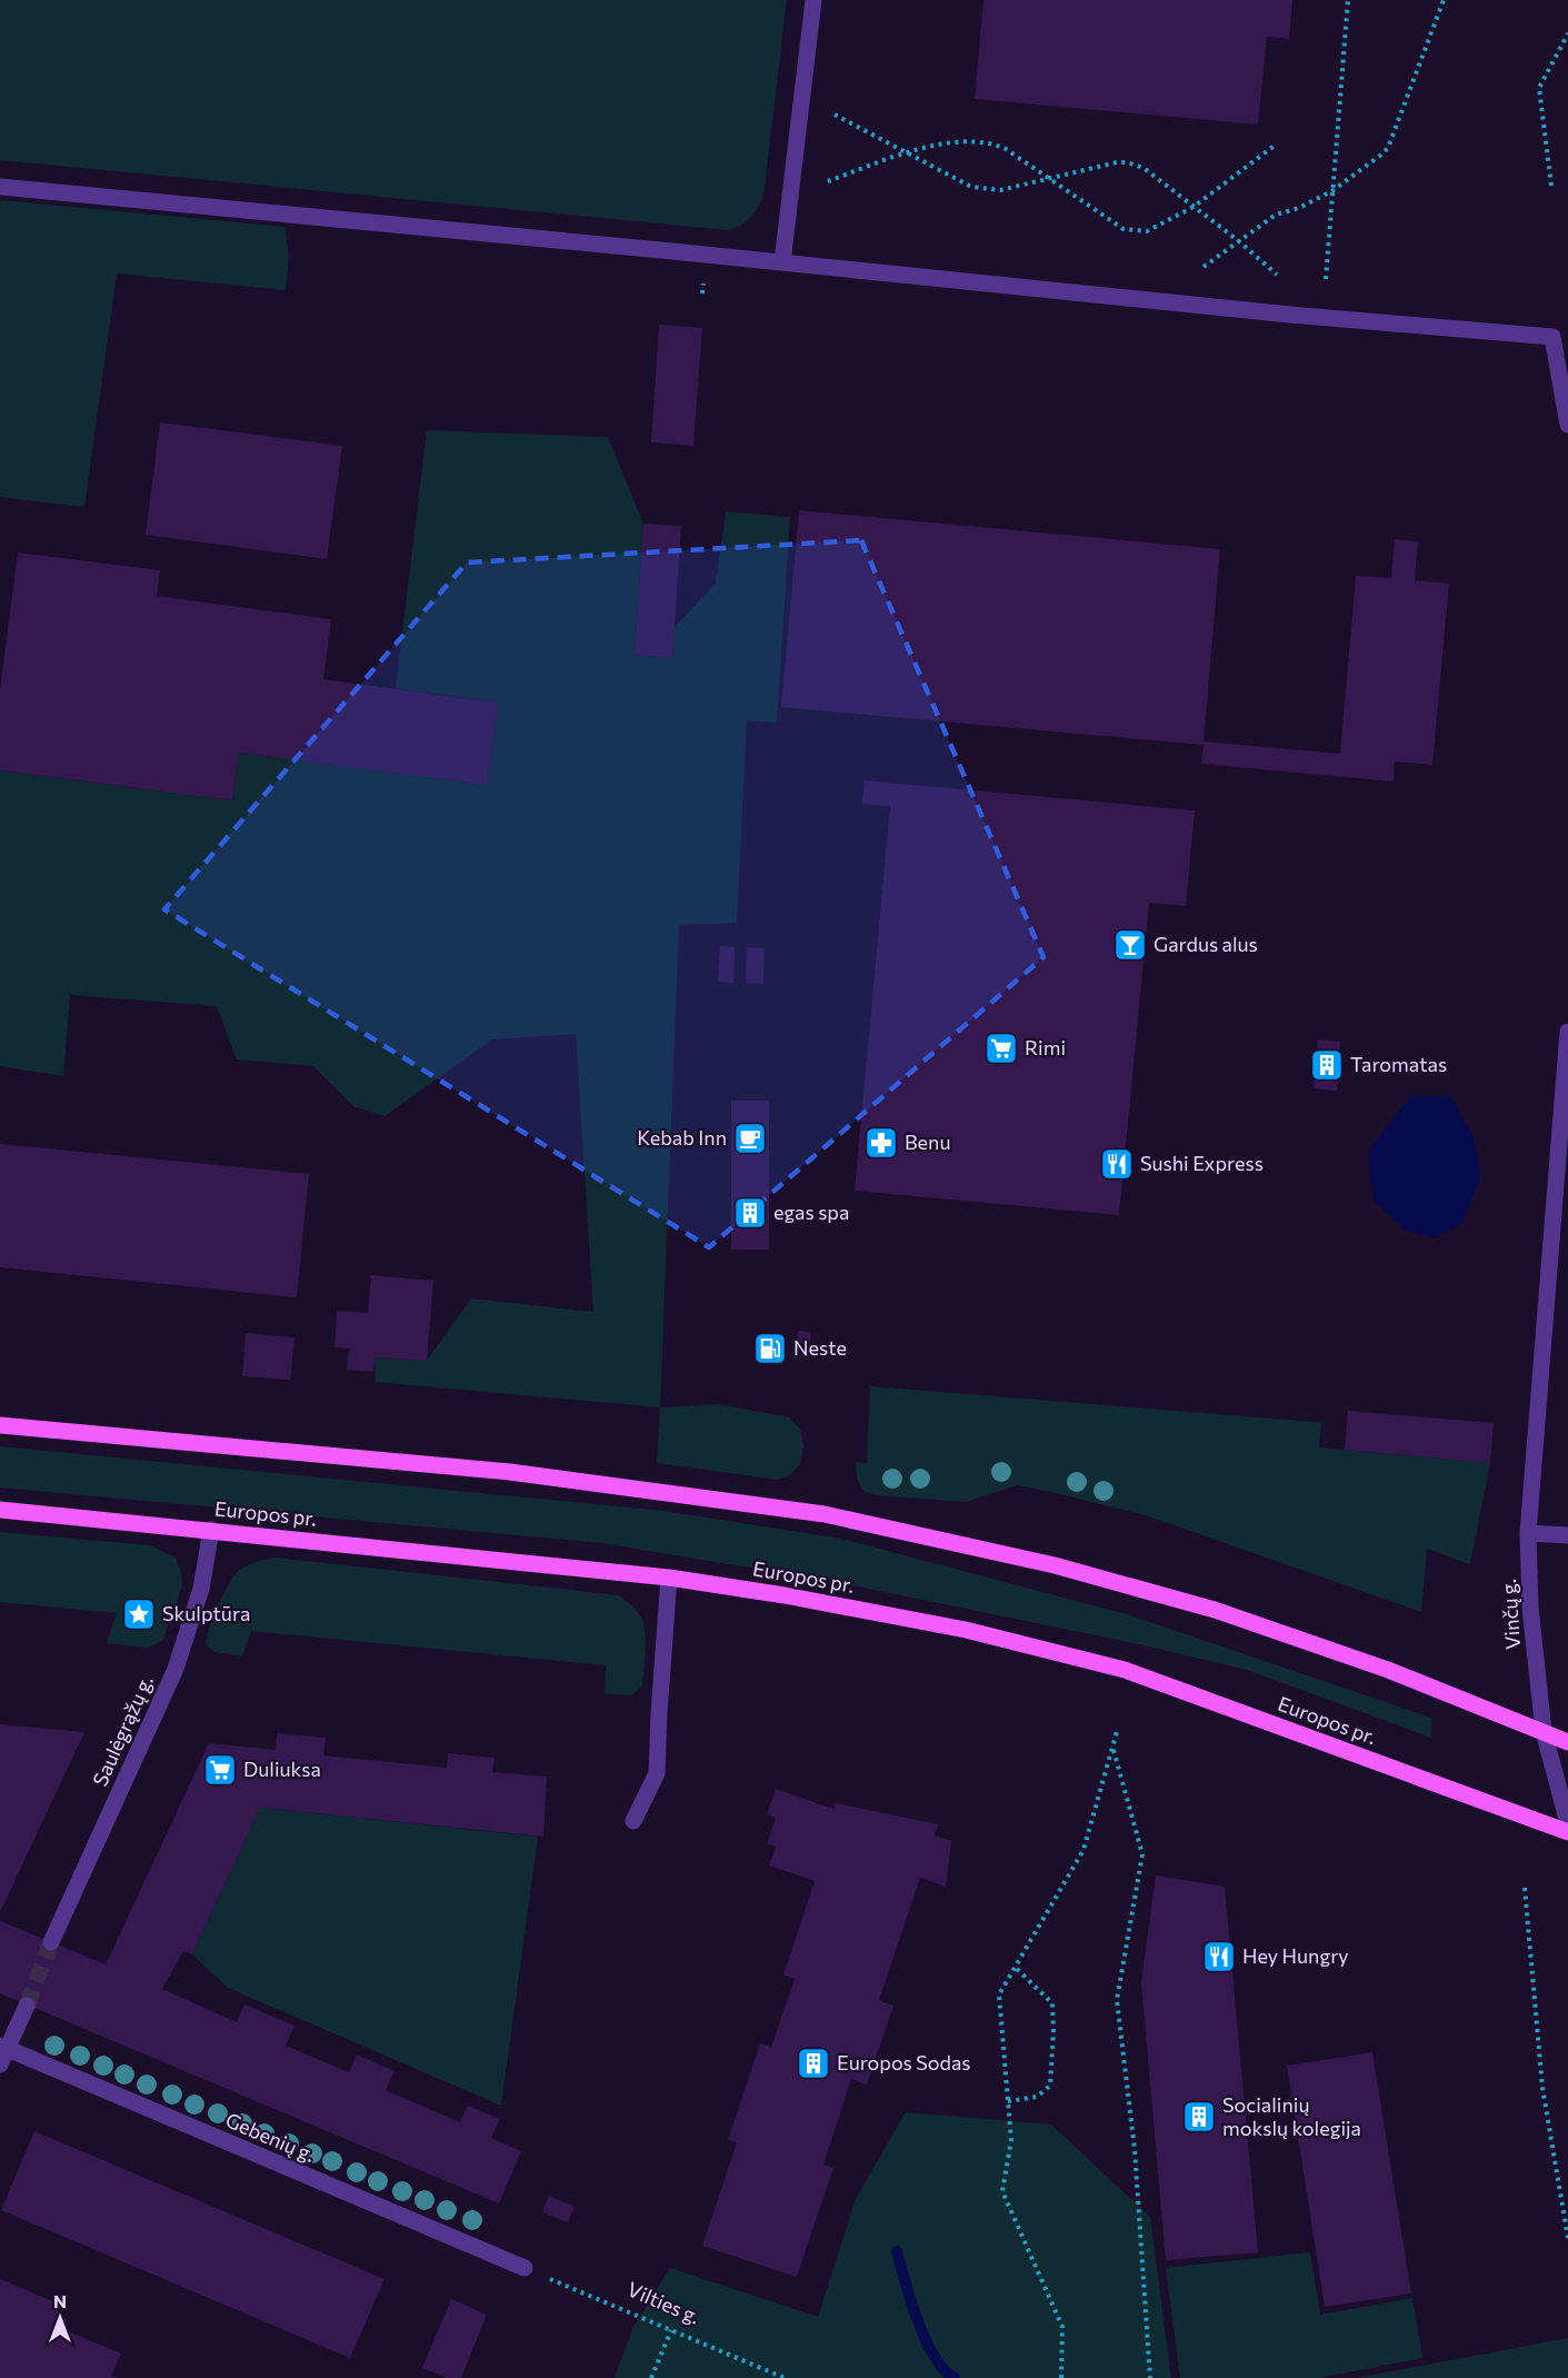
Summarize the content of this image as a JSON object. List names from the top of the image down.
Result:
{
  "streets": {
    "main road": ["Europos pr."],
    "street": ["Vinčų g.", "Saulėgrąžų g.", "Gebenių g."],
    "path": ["Vilties g."]
  },
  "crossings": [
    ["Europos pr.", "Saulėgrąžų g."],
    ["Gebenių g.", "Vilties g."]
  ],
  "places": {
    "bar": ["Gardus alus"],
    "supermarket": ["Rimi", "Duliuksa"],
    "building": [
      "Taromatas",
      "egas spa",
      "Europos Sodas",
      "Socialinių mokslų kolegija"
    ],
    "cafe": ["Kebab Inn"],
    "pharmacy": ["Benu"],
    "restaurant": ["Sushi Express", "Hey Hungry"],
    "fuel station": ["Neste"],
    "place": ["Skulptūra"]
  },
  "north": "top"
}
